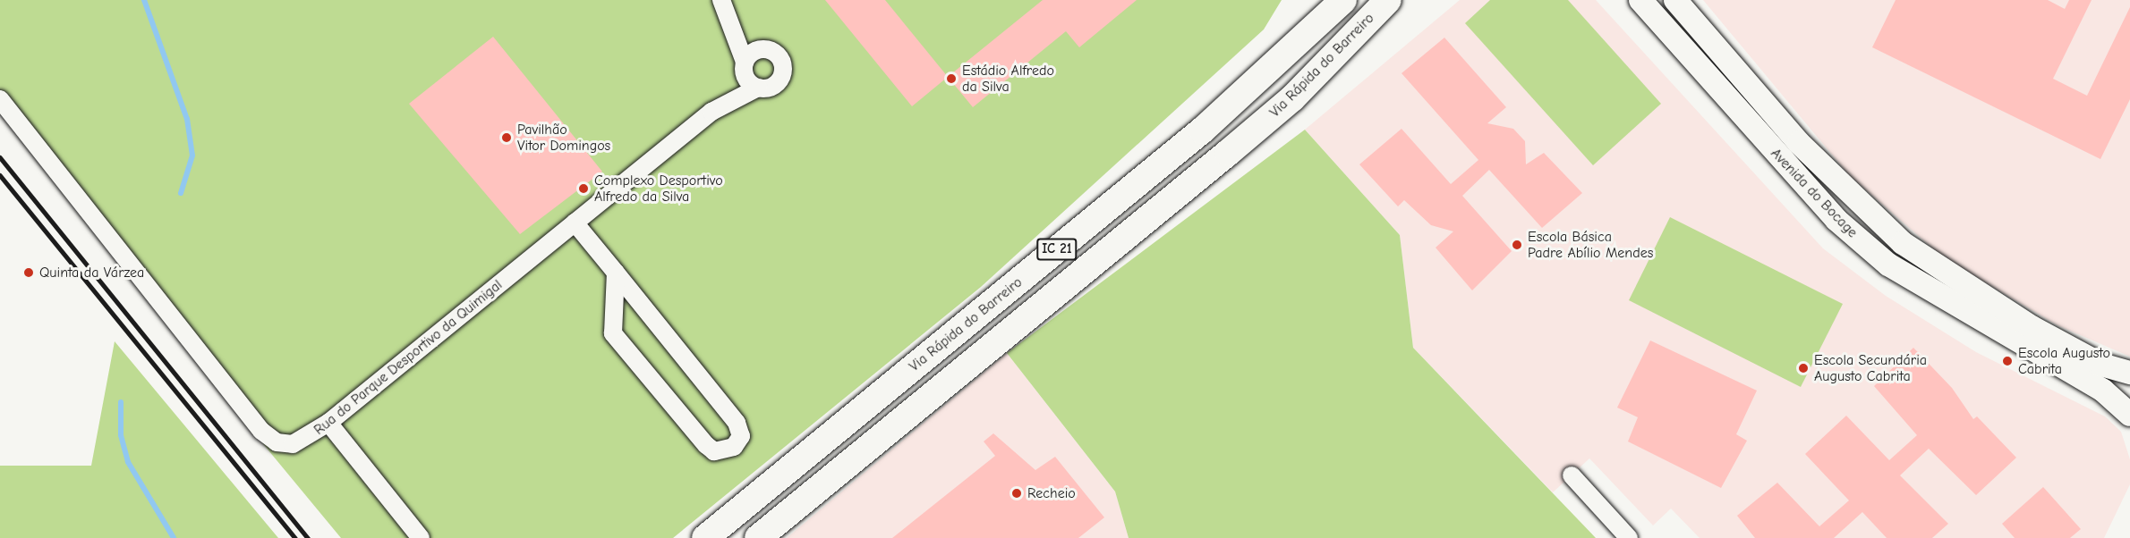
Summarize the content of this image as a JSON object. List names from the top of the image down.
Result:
{
  "streets": {
    "highway": ["Via Rápida do Barreiro", "IC 21"],
    "main road": ["Avenida do Bocage"],
    "street": ["Rua do Parque Desportivo da Quimigal"]
  },
  "places": [
    "Estádio Alfredo da Silva",
    "Pavilhão Vitor Domingos",
    "Complexo Desportivo Alfredo da Silva",
    "Escola Básica Padre Abílio Mendes",
    "Quinta da Várzea",
    "Escola Augusto Cabrita",
    "Escola Secundária Augusto Cabrita",
    "Recheio"
  ]
}
